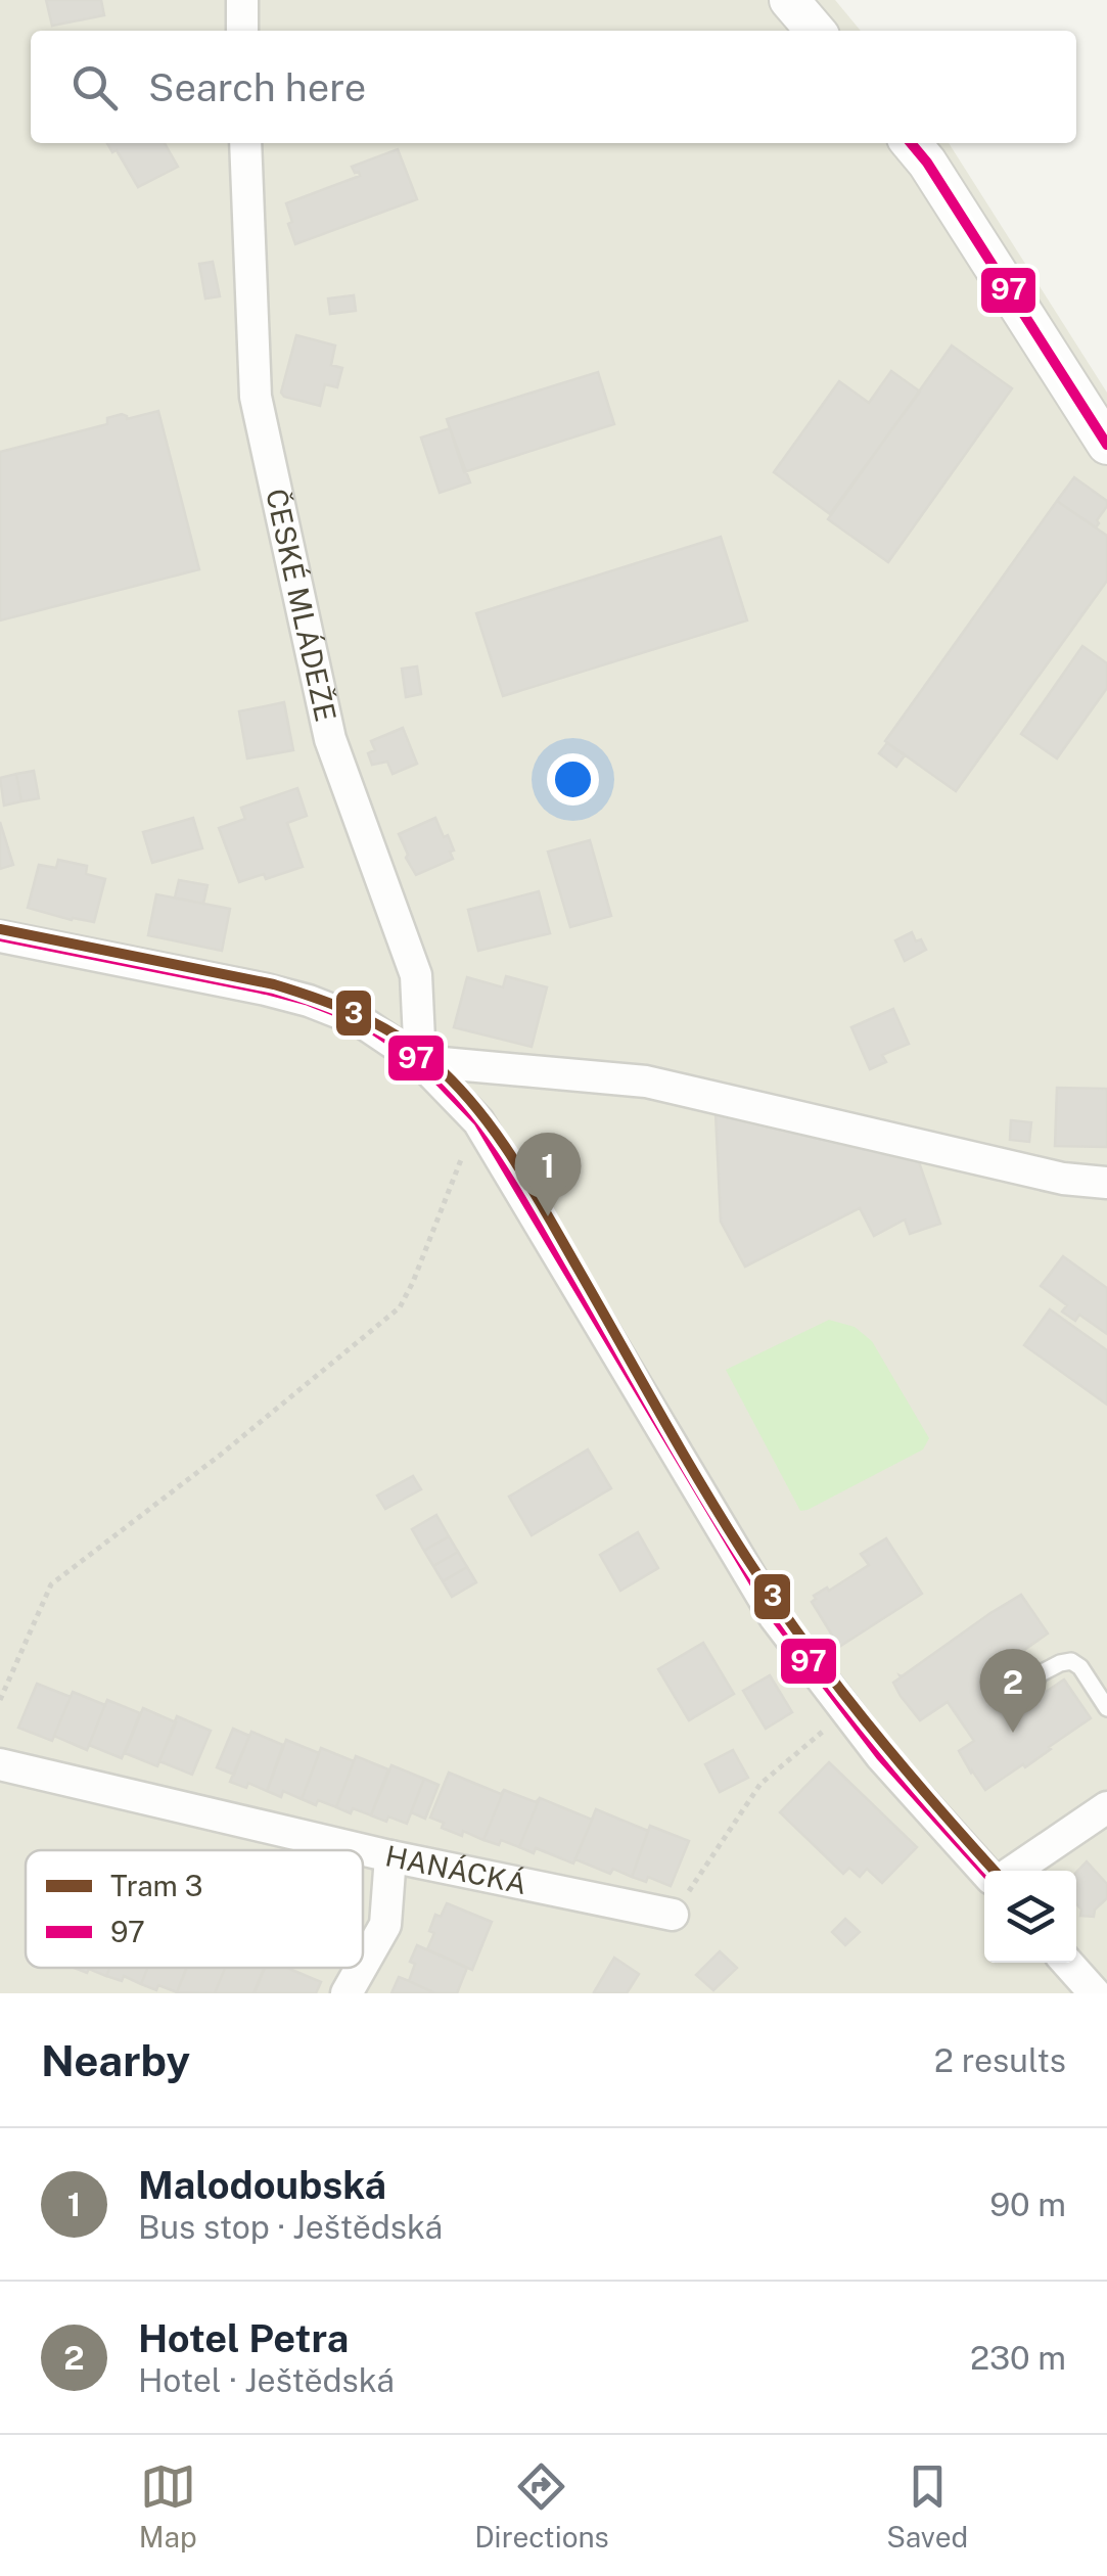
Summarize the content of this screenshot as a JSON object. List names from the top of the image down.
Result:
{
  "streets": {
    "street": ["ČESKÉ MLÁDEŽE", "HANÁCKÁ"]
  },
  "lines": ["transit line 97", "tram line 3"],
  "legend": ["Tram 3", "97"],
  "page": {
    "search": "Search here",
    "pins": ["1", "2"],
    "heading": ["Nearby", "2 results"],
    "list": [
      {
        "mark": "1",
        "name": "Malodoubská",
        "note": "Bus stop · Ještědská",
        "value": "90 m"
      },
      {
        "mark": "2",
        "name": "Hotel Petra",
        "note": "Hotel · Ještědská",
        "value": "230 m"
      }
    ],
    "nav": ["Map", "Directions", "Saved"]
  }
}
